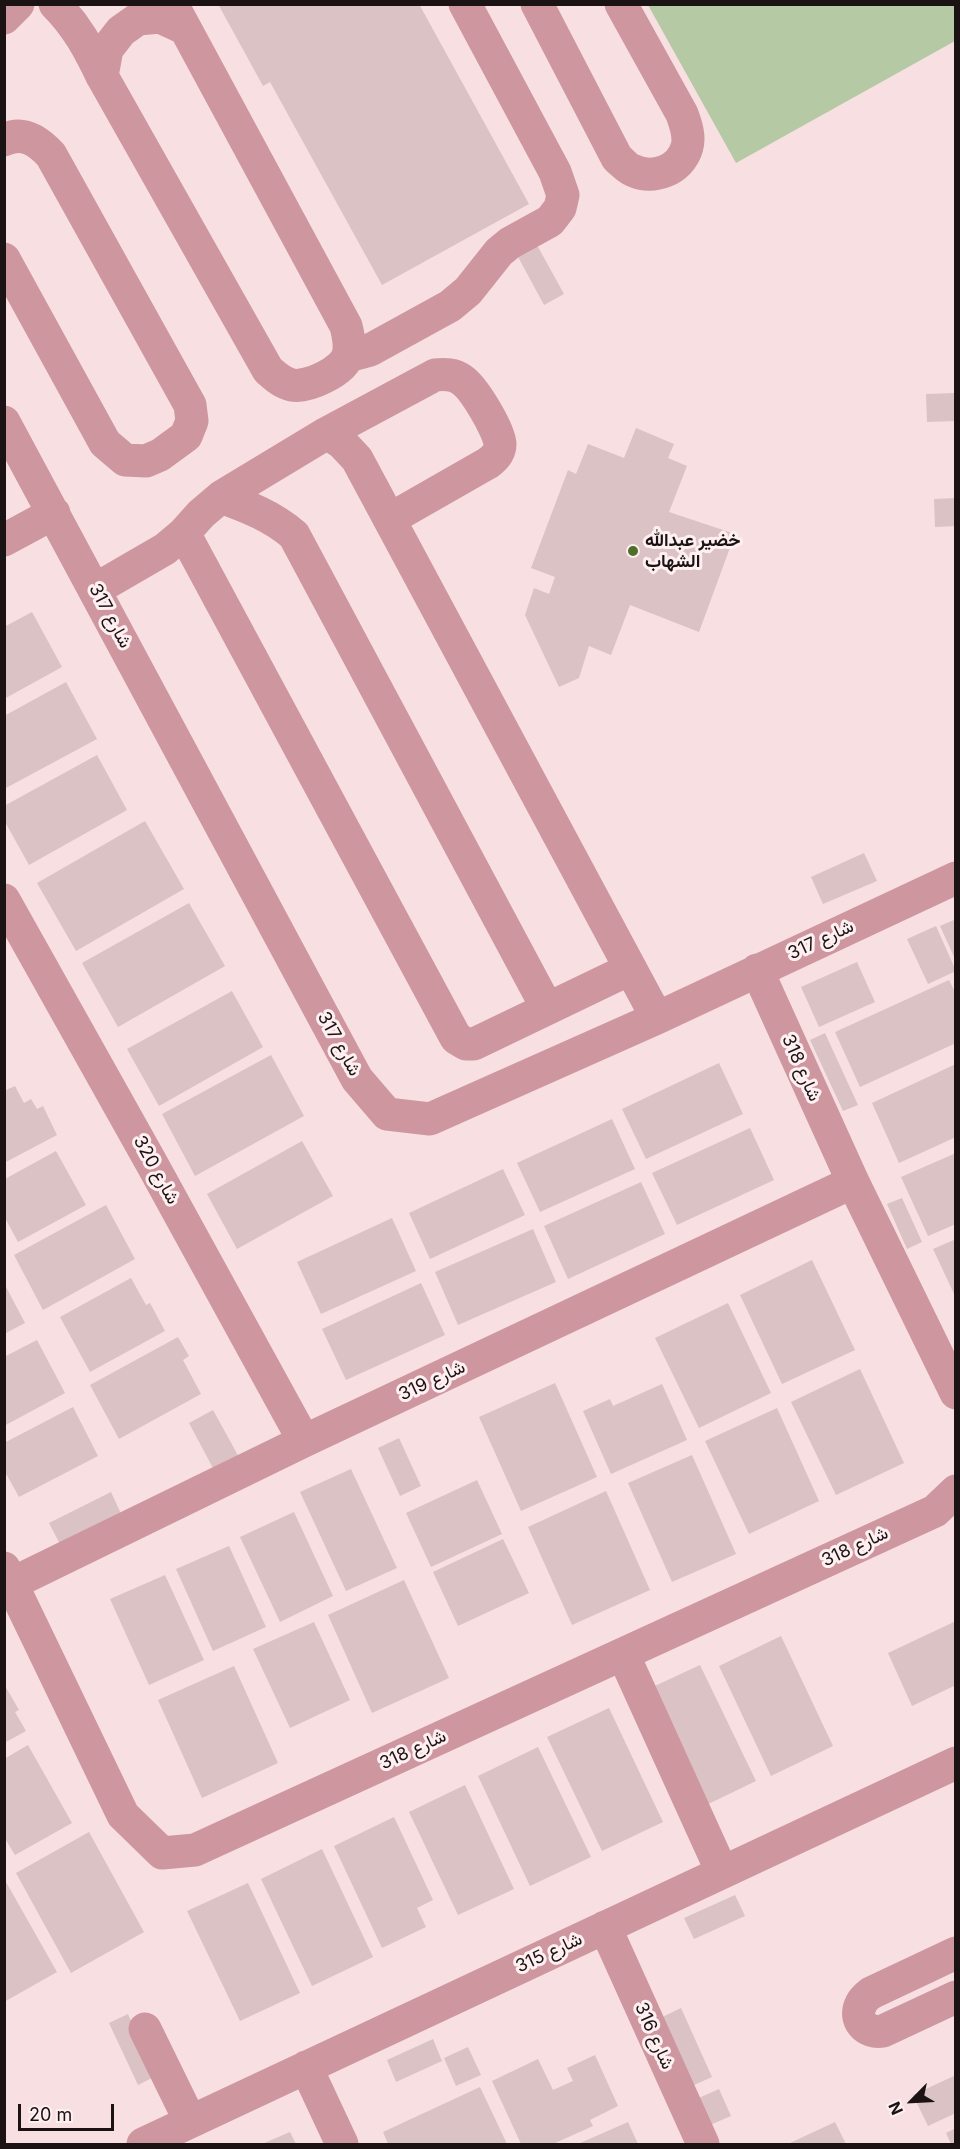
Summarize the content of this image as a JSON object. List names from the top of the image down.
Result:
{
  "streets": {
    "street": [
      "شارع 317",
      "شارع 318",
      "شارع 320",
      "شارع 319",
      "شارع 315",
      "شارع 316"
    ]
  },
  "crossings": [
    ["شارع 317", "شارع 318"],
    ["شارع 318", "شارع 319"],
    ["شارع 320", "شارع 319"],
    ["شارع 315", "شارع 316"]
  ],
  "places": ["خضير عبدالله الشهاب"],
  "scale_bar": "20 m",
  "north": "bottom left"
}
